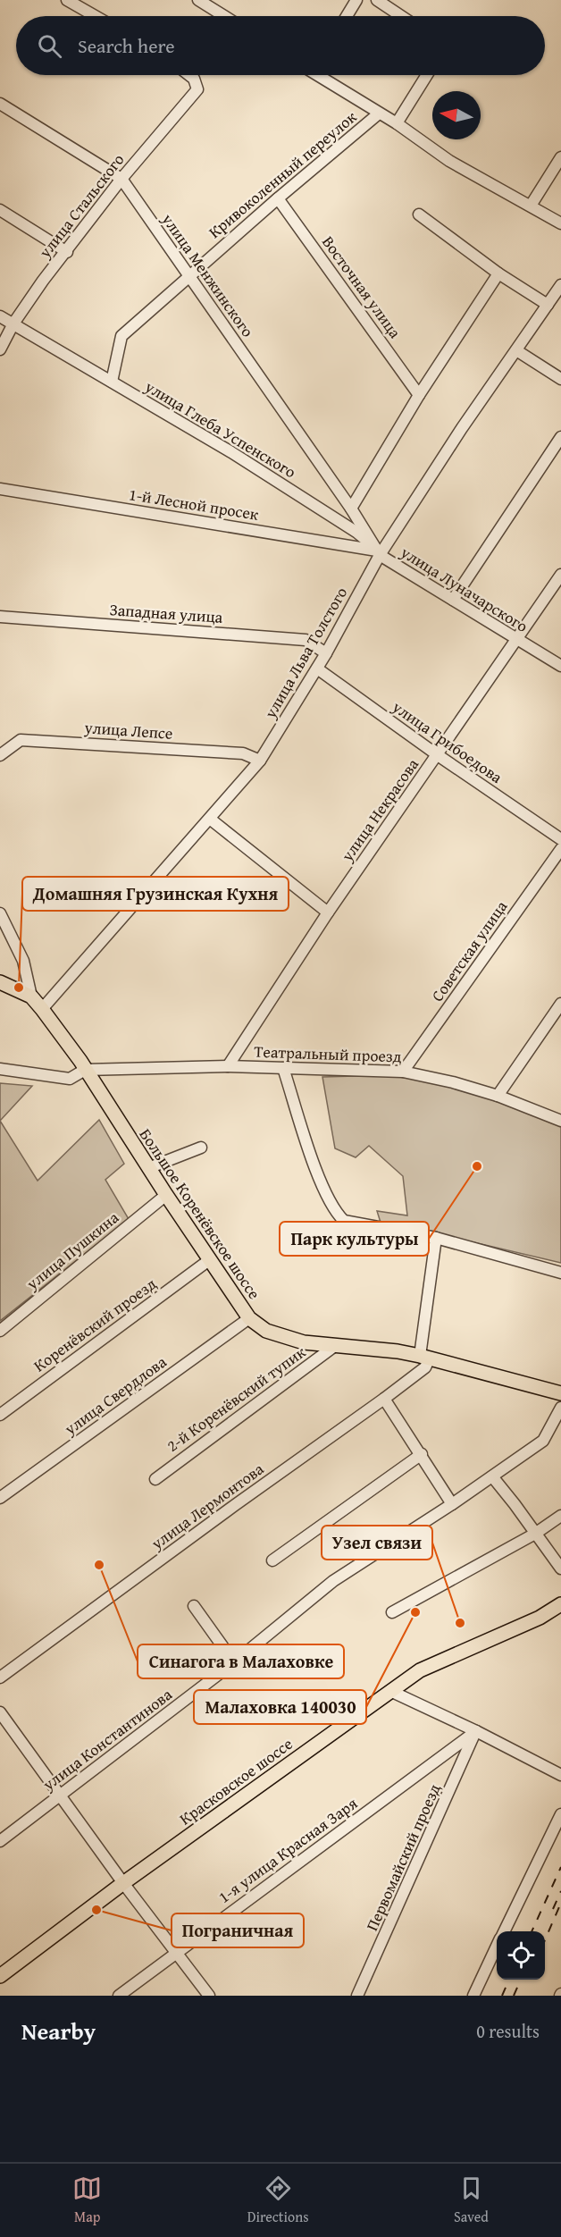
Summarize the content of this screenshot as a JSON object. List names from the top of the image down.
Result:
{
  "streets": {
    "main road": ["Большое Коренёвское шоссе", "Красковское шоссе"],
    "street": [
      "Кривоколенный переулок",
      "улица Стальского",
      "улица Менжинского",
      "Восточная улица",
      "улица Глеба Успенского",
      "1-й Лесной просек",
      "улица Луначарского",
      "Западная улица",
      "улица Льва Толстого",
      "улица Лепсе",
      "улица Грибоедова",
      "улица Некрасова",
      "Советская улица",
      "Театральный проезд",
      "улица Пушкина",
      "Коренёвский проезд",
      "улица Свердлова",
      "2-й Коренёвский тупик",
      "улица Лермонтова",
      "улица Константинова",
      "1-я улица Красная Заря",
      "Первомайский проезд"
    ]
  },
  "crossings": [
    ["Кривоколенный переулок", "улица Менжинского"],
    ["Кривоколенный переулок", "Восточная улица"],
    ["Кривоколенный переулок", "улица Глеба Успенского"],
    ["улица Стальского", "улица Менжинского"],
    ["улица Стальского", "улица Глеба Успенского"],
    ["улица Глеба Успенского", "1-й Лесной просек"],
    ["улица Глеба Успенского", "улица Луначарского"],
    ["улица Глеба Успенского", "улица Льва Толстого"],
    ["1-й Лесной просек", "улица Луначарского"],
    ["1-й Лесной просек", "улица Льва Толстого"],
    ["улица Луначарского", "улица Льва Толстого"],
    ["улица Луначарского", "улица Некрасова"],
    ["Западная улица", "улица Льва Толстого"],
    ["улица Льва Толстого", "улица Лепсе"],
    ["улица Льва Толстого", "улица Грибоедова"],
    ["улица Льва Толстого", "Большое Коренёвское шоссе"],
    ["улица Грибоедова", "улица Некрасова"],
    ["улица Некрасова", "Театральный проезд"],
    ["Советская улица", "Театральный проезд"],
    ["Театральный проезд", "Большое Коренёвское шоссе"],
    ["Большое Коренёвское шоссе", "улица Пушкина"],
    ["Большое Коренёвское шоссе", "Коренёвский проезд"],
    ["Большое Коренёвское шоссе", "улица Свердлова"],
    ["Большое Коренёвское шоссе", "2-й Коренёвский тупик"],
    ["Большое Коренёвское шоссе", "улица Лермонтова"],
    ["1-я улица Красная Заря", "Первомайский проезд"]
  ],
  "places": [
    "Домашняя Грузинская Кухня",
    "Парк культуры",
    "Синагога в Малаховке",
    "Малаховка 140030",
    "Узел связи",
    "Пограничная"
  ],
  "north": "left",
  "page": {
    "search": "Search here",
    "heading": ["Nearby", "0 results"],
    "nav": ["Map", "Directions", "Saved"]
  }
}
